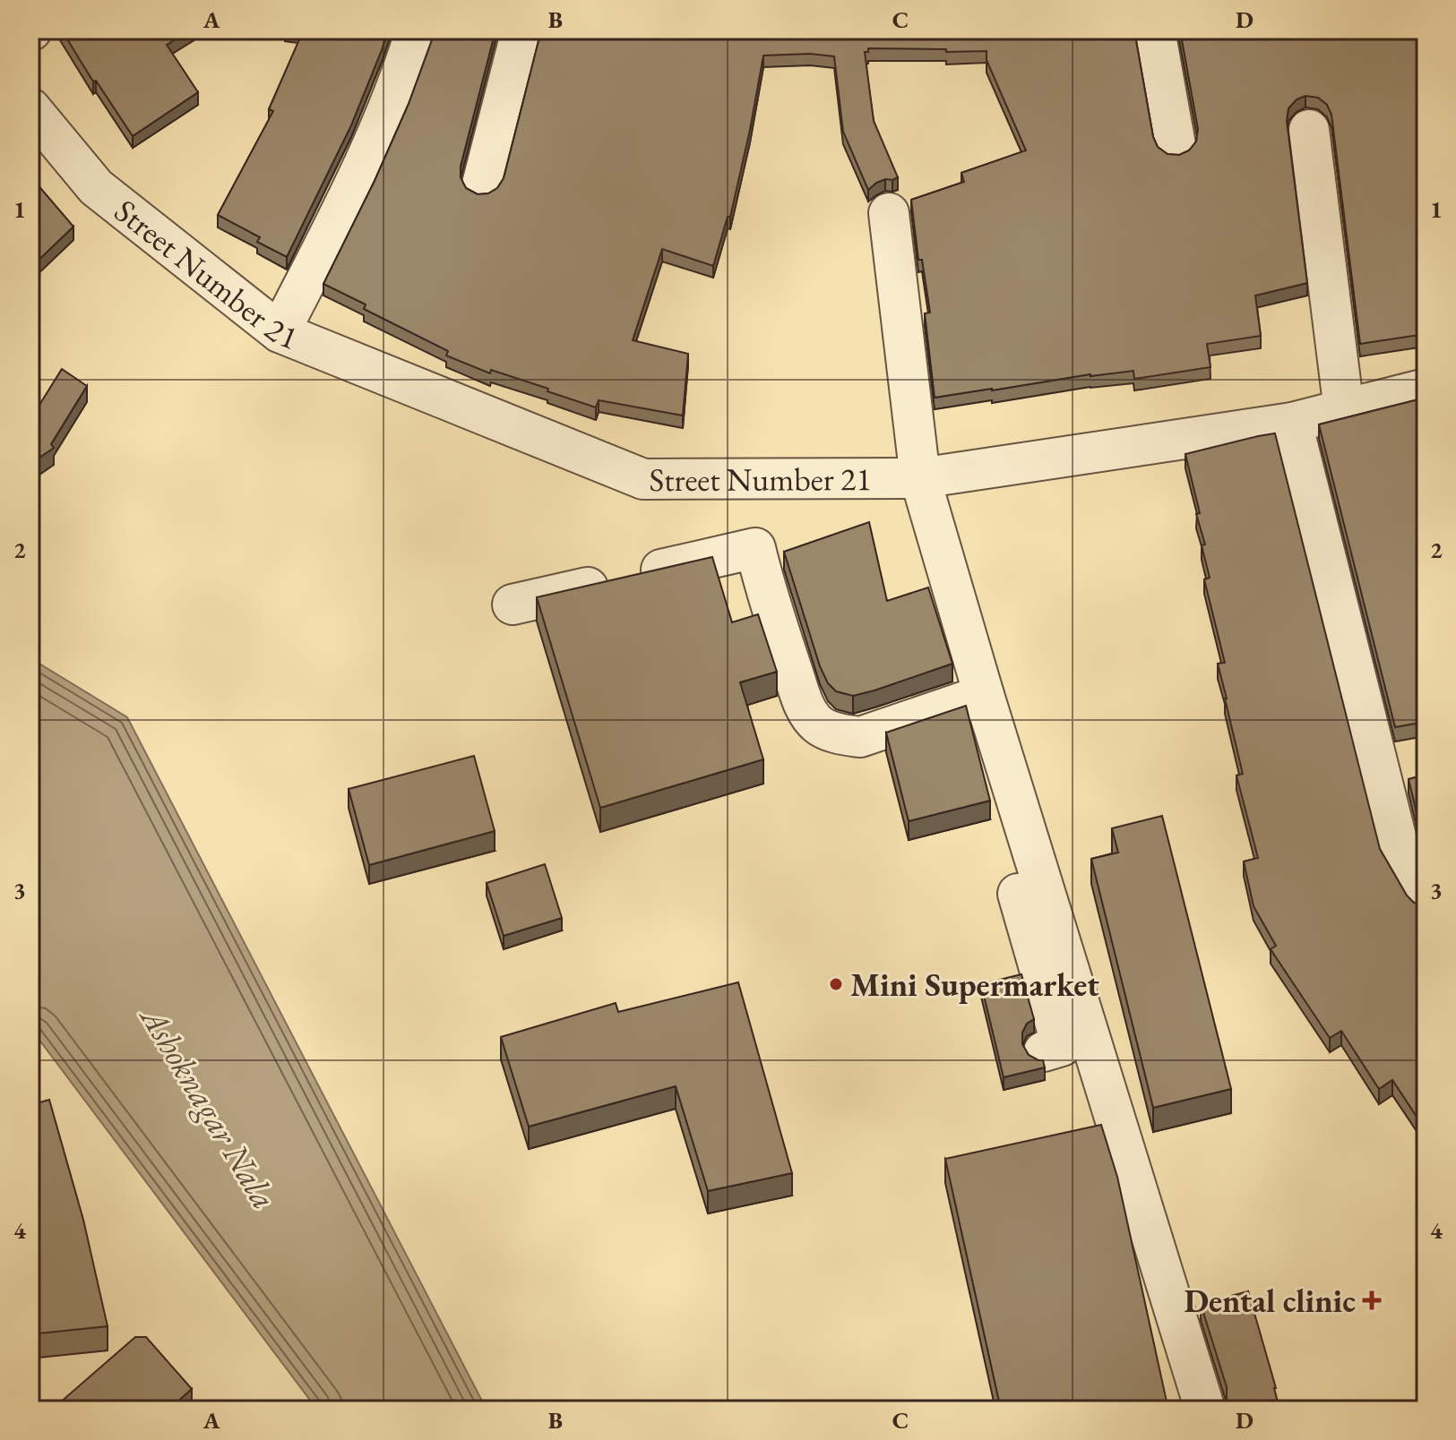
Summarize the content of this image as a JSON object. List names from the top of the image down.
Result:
{
  "streets": {
    "street": ["Street Number 21"]
  },
  "water": ["Ashoknagar Nala"],
  "places": {
    "other": ["Mini Supermarket"],
    "health": ["Dental clinic"]
  },
  "grid": {
    "columns": [
      "A",
      "B",
      "C",
      "D"
    ],
    "rows": [
      "1",
      "2",
      "3",
      "4"
    ]
  }
}
